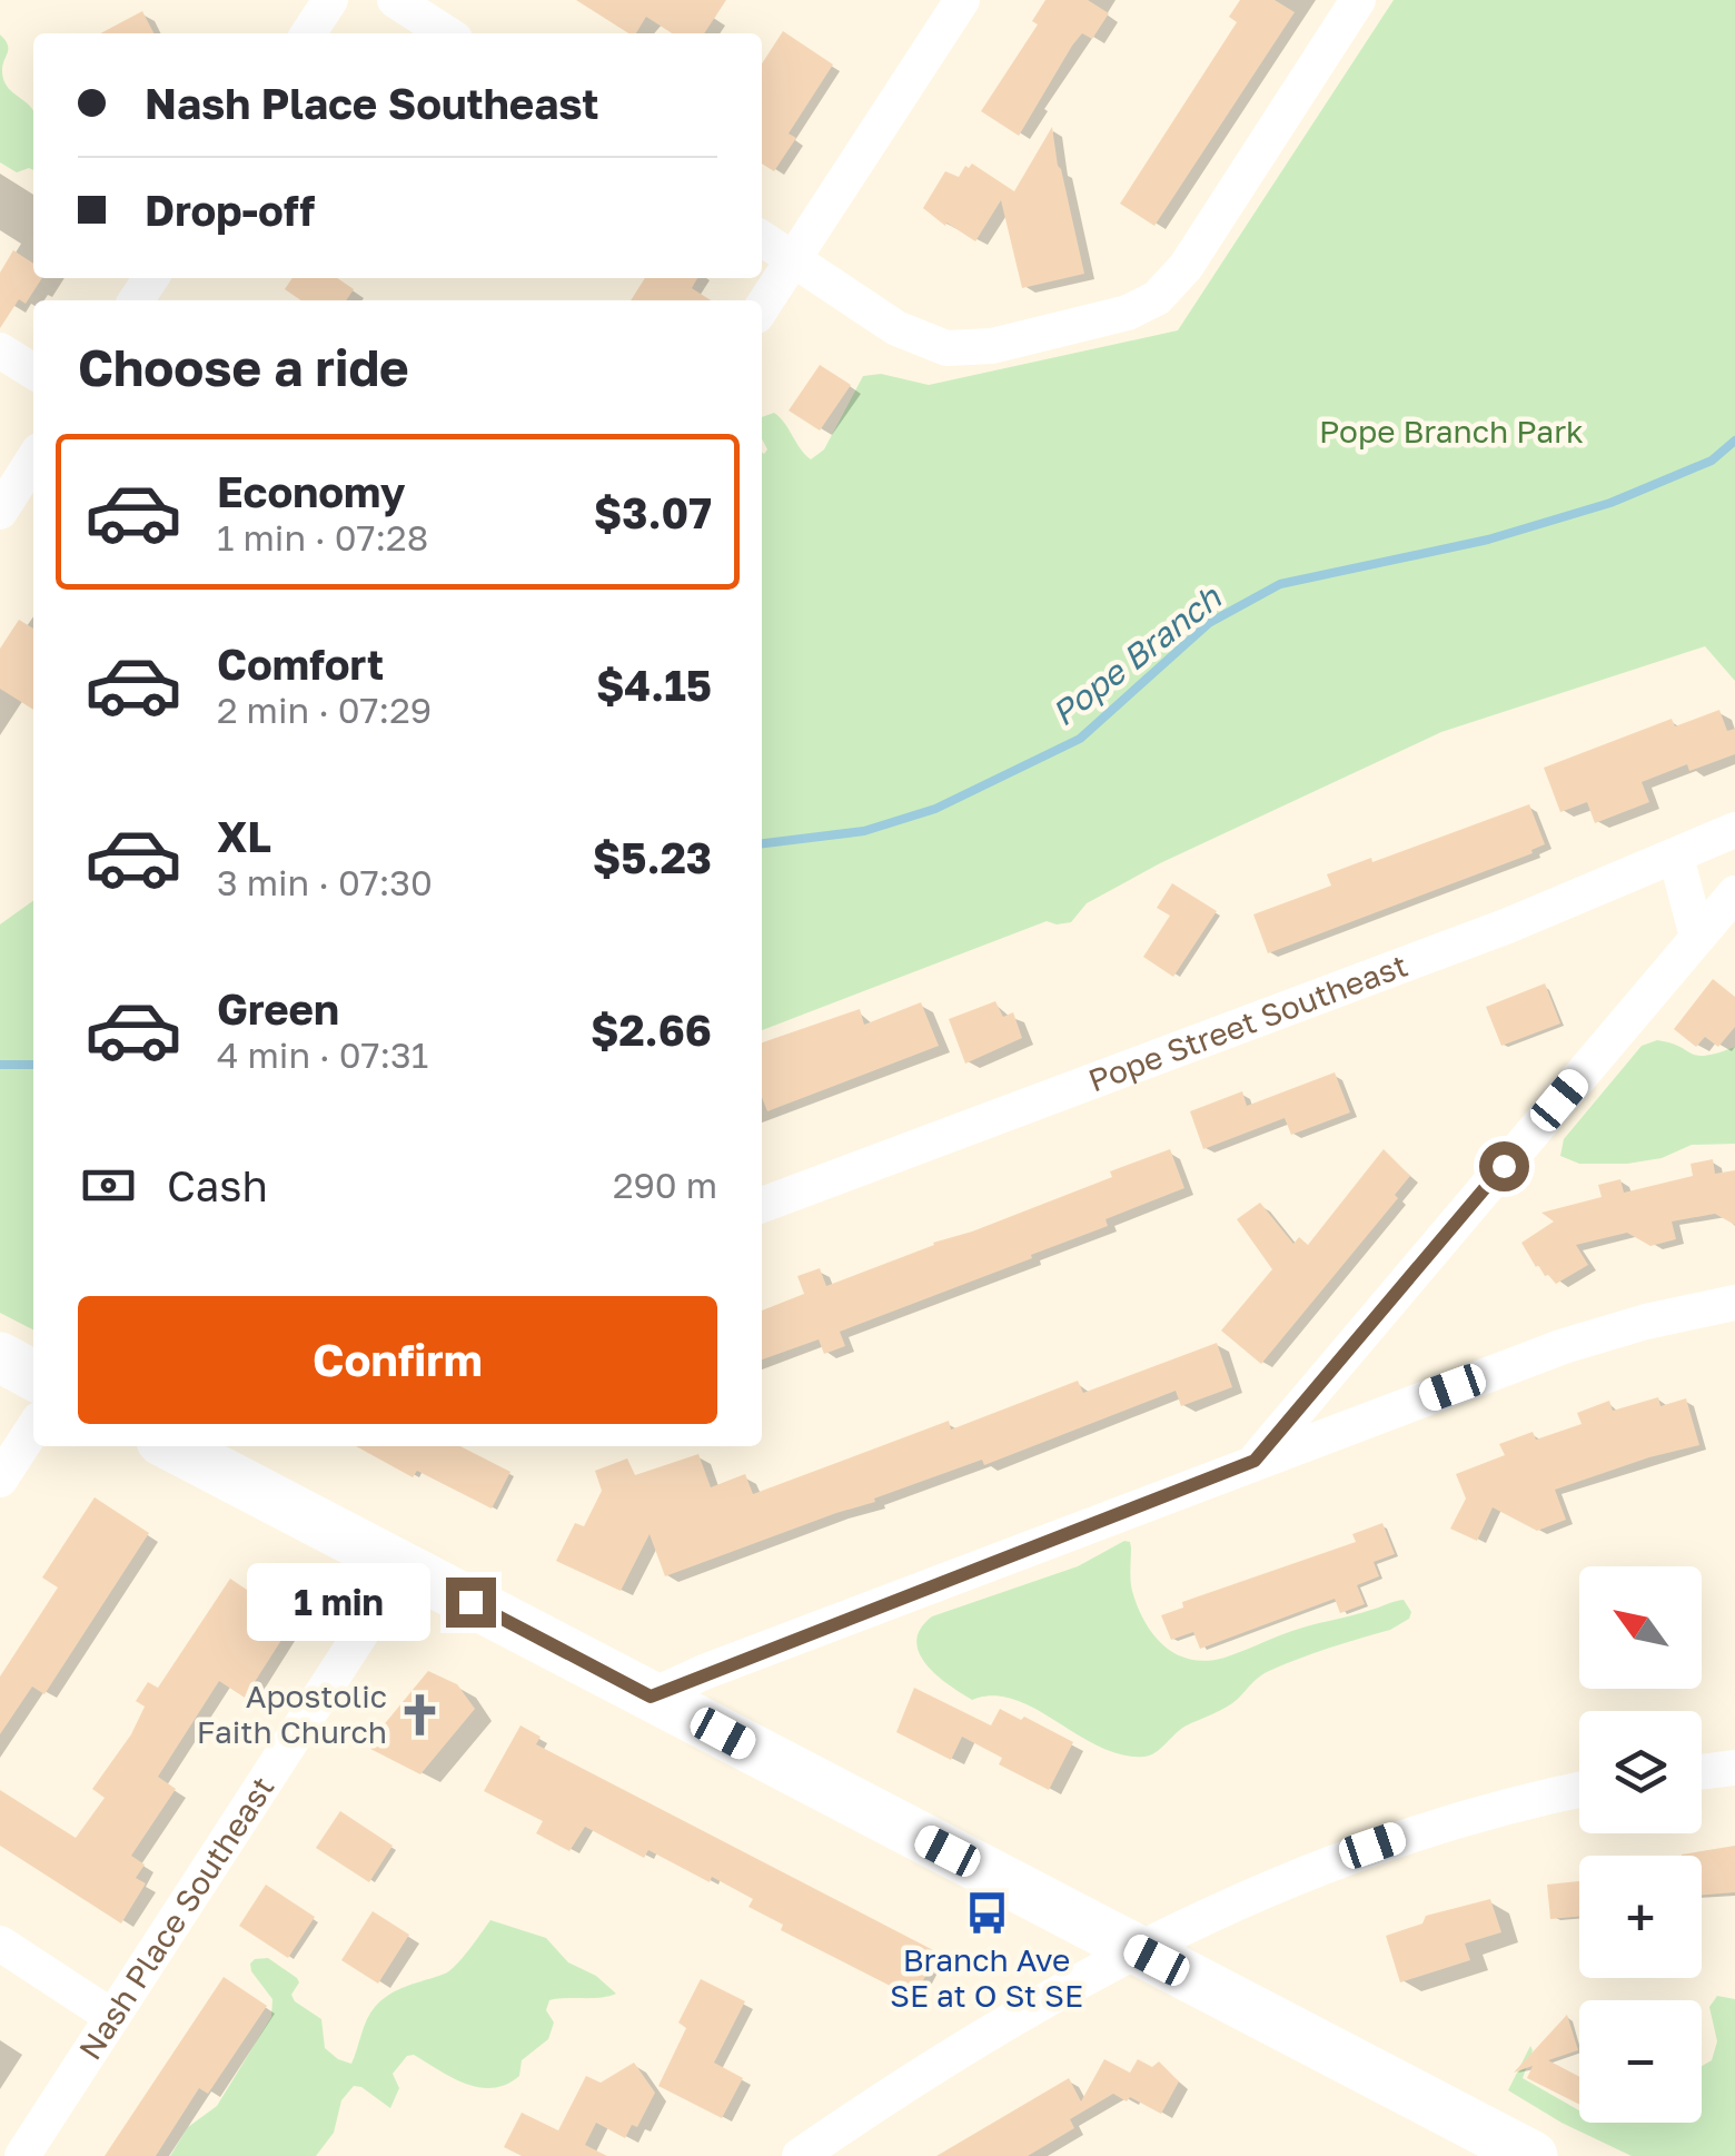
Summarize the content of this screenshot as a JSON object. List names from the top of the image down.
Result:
{
  "streets": {
    "street": ["Pope Street Southeast", "Nash Place Southeast"]
  },
  "water": ["Pope Branch"],
  "parks": ["Pope Branch Park"],
  "places": {
    "church": ["Apostolic Faith Church"],
    "bus stop": ["Branch Ave SE at O St SE"]
  },
  "north": "top left",
  "page": {
    "banner": ["Nash Place Southeast", "Drop-off"],
    "heading": "Choose a ride",
    "list": [
      {
        "name": "Economy",
        "note": "1 min · 07:28",
        "value": "$3.07"
      },
      {
        "name": "Comfort",
        "note": "2 min · 07:29",
        "value": "$4.15"
      },
      {
        "name": "XL",
        "note": "3 min · 07:30",
        "value": "$5.23"
      },
      {
        "name": "Green",
        "note": "4 min · 07:31",
        "value": "$2.66"
      }
    ],
    "pay": ["Cash", "290 m"],
    "buttons": "Confirm",
    "bubble": "1 min",
    "map_buttons": ["+", "−"]
  }
}
